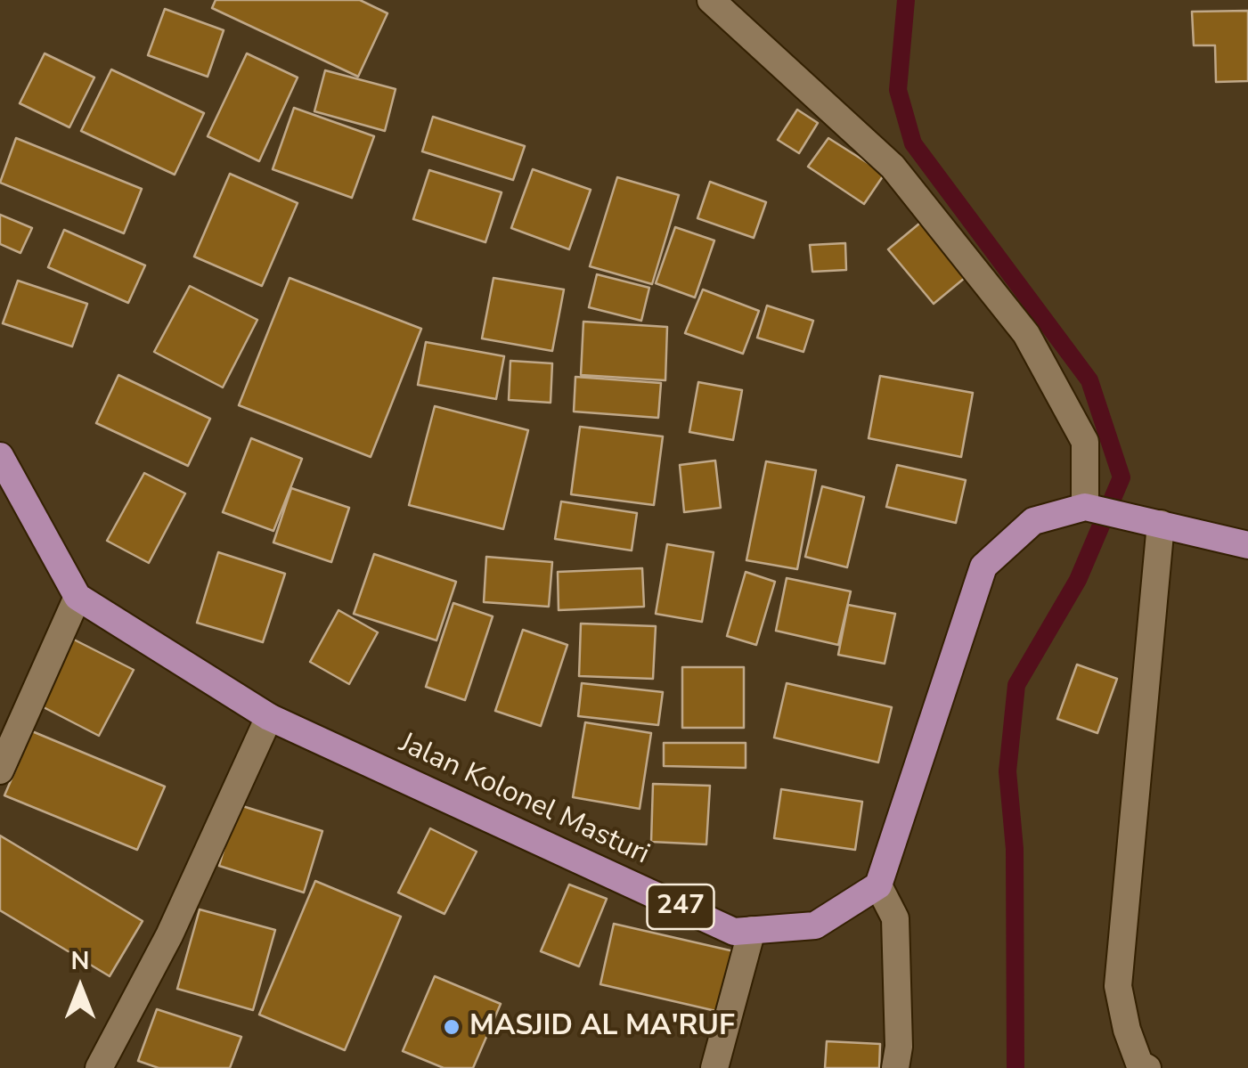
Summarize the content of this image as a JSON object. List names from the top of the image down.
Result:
{
  "streets": {
    "main road": ["Jalan Kolonel Masturi", "247"]
  },
  "places": ["MASJID AL MA'RUF"],
  "north": "top"
}
